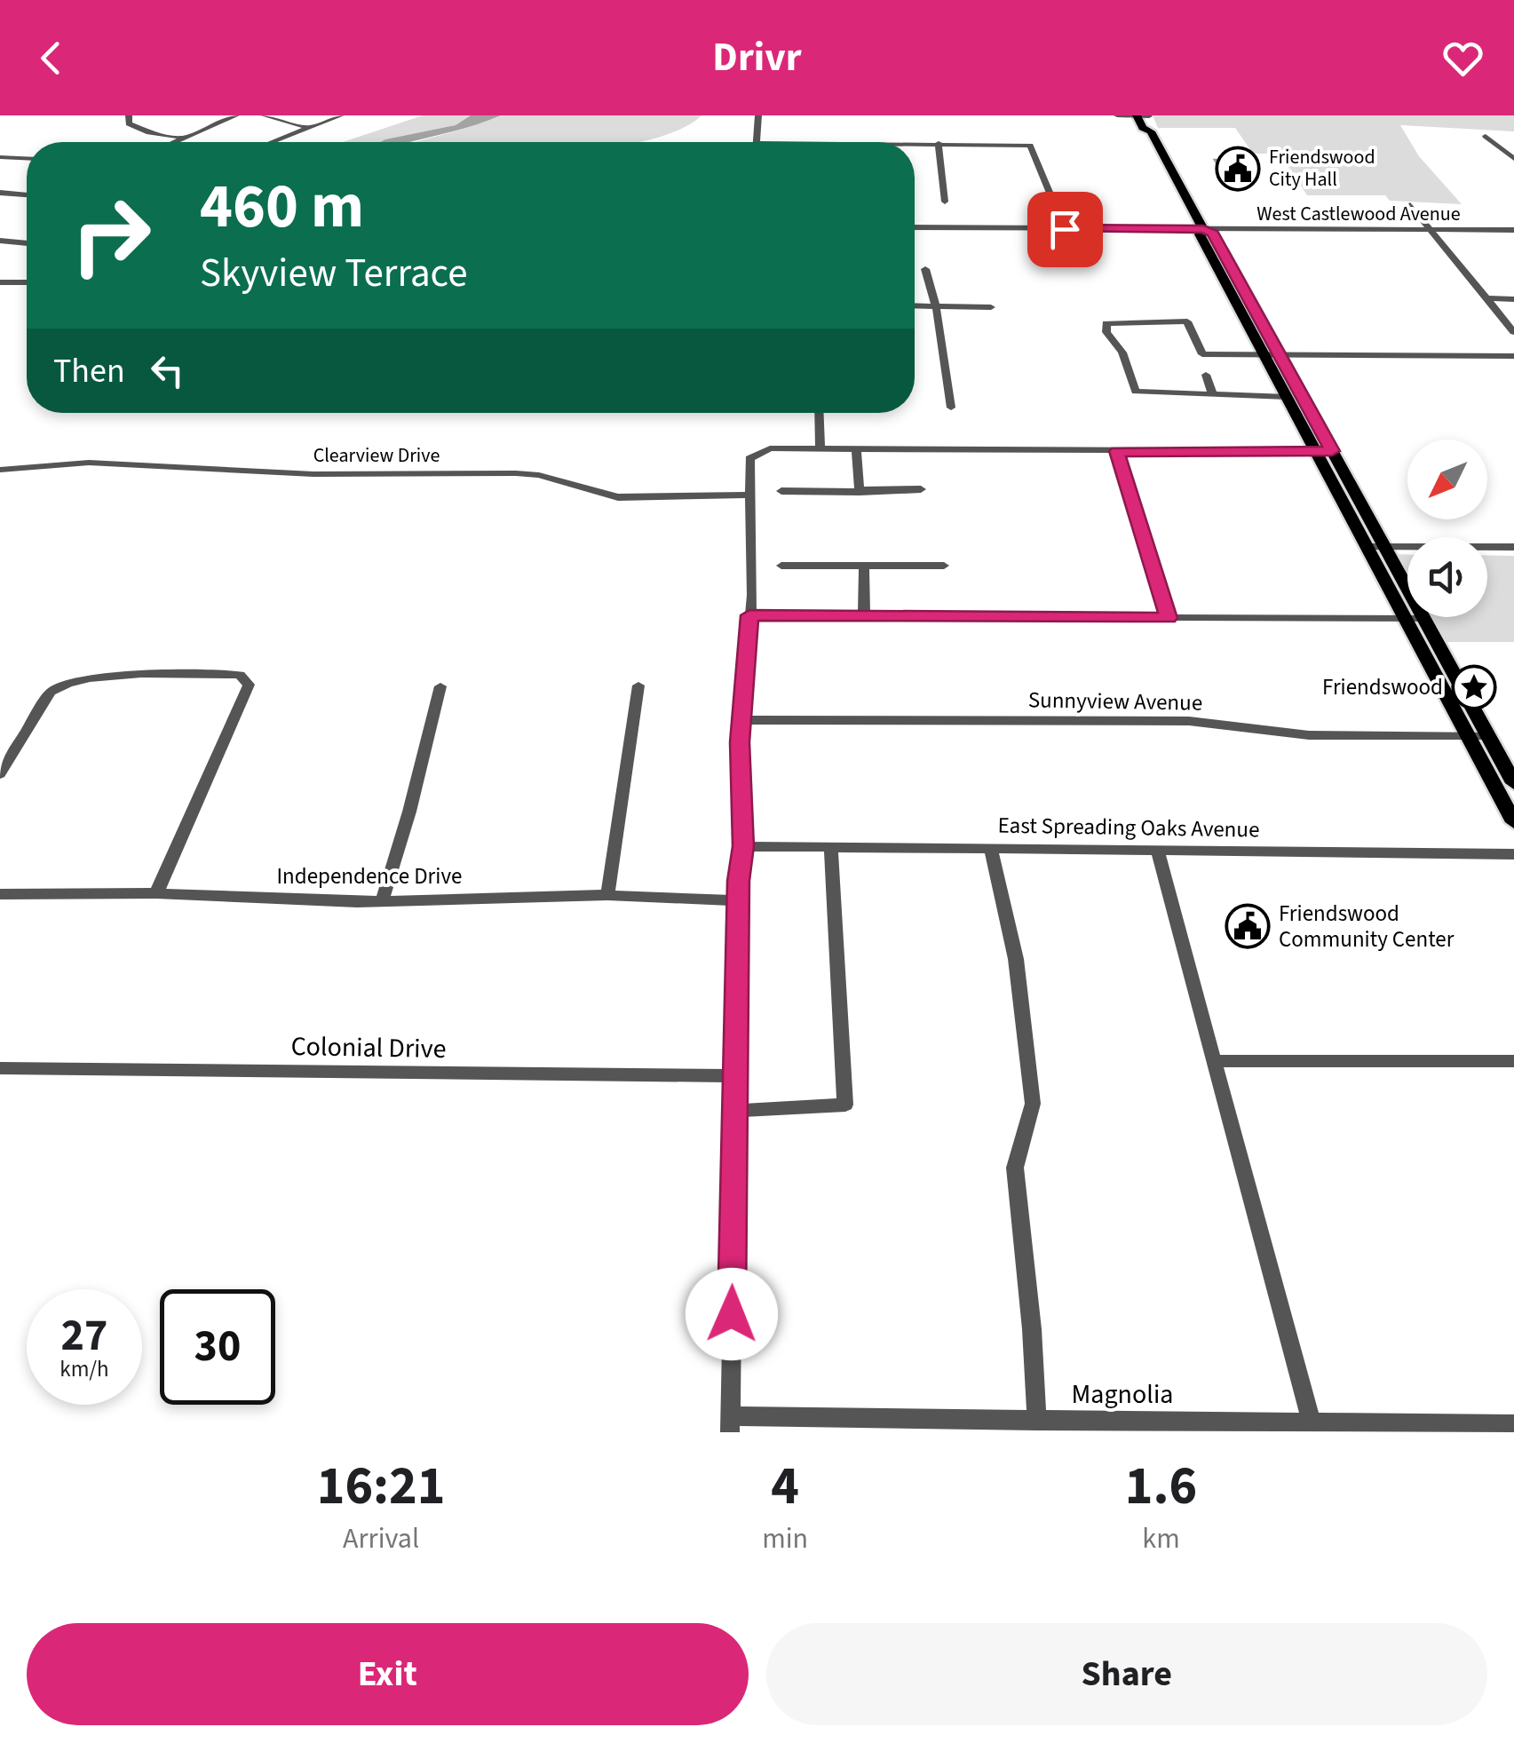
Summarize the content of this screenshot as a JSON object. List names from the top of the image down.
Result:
{
  "streets": {
    "street": [
      "West Castlewood Avenue",
      "Clearview Drive",
      "Sunnyview Avenue",
      "East Spreading Oaks Avenue",
      "Independence Drive",
      "Colonial Drive",
      "Magnolia"
    ]
  },
  "places": {
    "public building": ["Friendswood City Hall", "Friendswood Community Center"],
    "place": ["Friendswood"]
  },
  "north": "bottom left",
  "page": {
    "header": "Drivr",
    "turn": ["460 m", "Skyview Terrace"],
    "then": "Then",
    "speed": "27 km/h",
    "limit": "30",
    "eta": [
      "16:21",
      "Arrival",
      "4",
      "min",
      "1.6",
      "km"
    ],
    "buttons": ["Exit", "Share"]
  }
}
